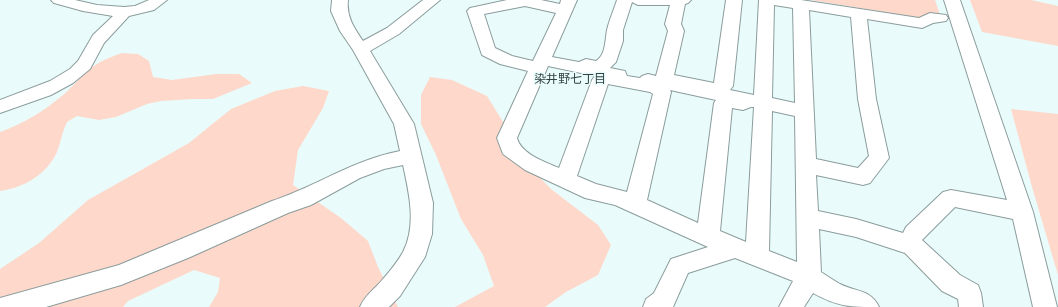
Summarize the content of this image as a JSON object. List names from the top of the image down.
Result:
{
  "districts": ["染井野七丁目"]
}
